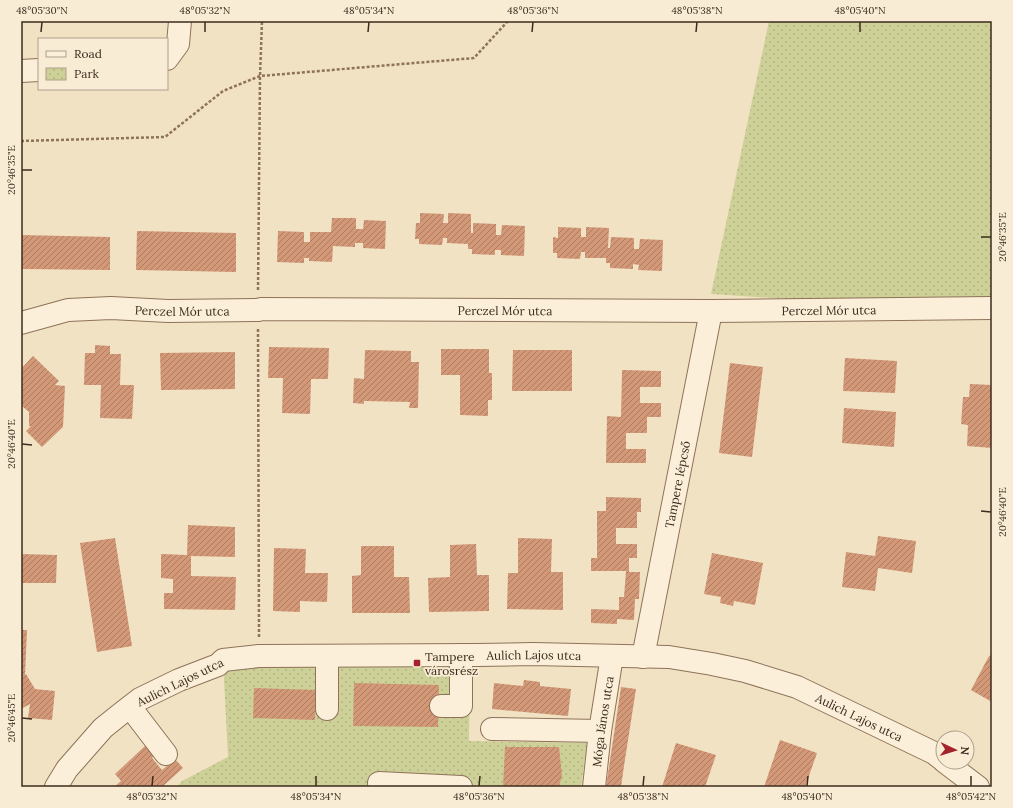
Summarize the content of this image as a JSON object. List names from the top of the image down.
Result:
{
  "streets": {
    "street": [
      "Perczel Mór utca",
      "Tampere lépcső",
      "Aulich Lajos utca",
      "Móga János utca"
    ]
  },
  "crossings": [
    ["Perczel Mór utca", "Tampere lépcső"],
    ["Tampere lépcső", "Aulich Lajos utca"],
    ["Aulich Lajos utca", "Móga János utca"]
  ],
  "places": {
    "transit": ["Tampere városrész"]
  },
  "legend": ["Road", "Park"],
  "north": "right",
  "coordinates": [
    "48°05'30\"N",
    "48°05'32\"N",
    "48°05'34\"N",
    "48°05'36\"N",
    "48°05'38\"N",
    "48°05'40\"N",
    "20°46'35\"E",
    "20°46'40\"E",
    "20°46'45\"E",
    "48°05'42\"N"
  ]
}
